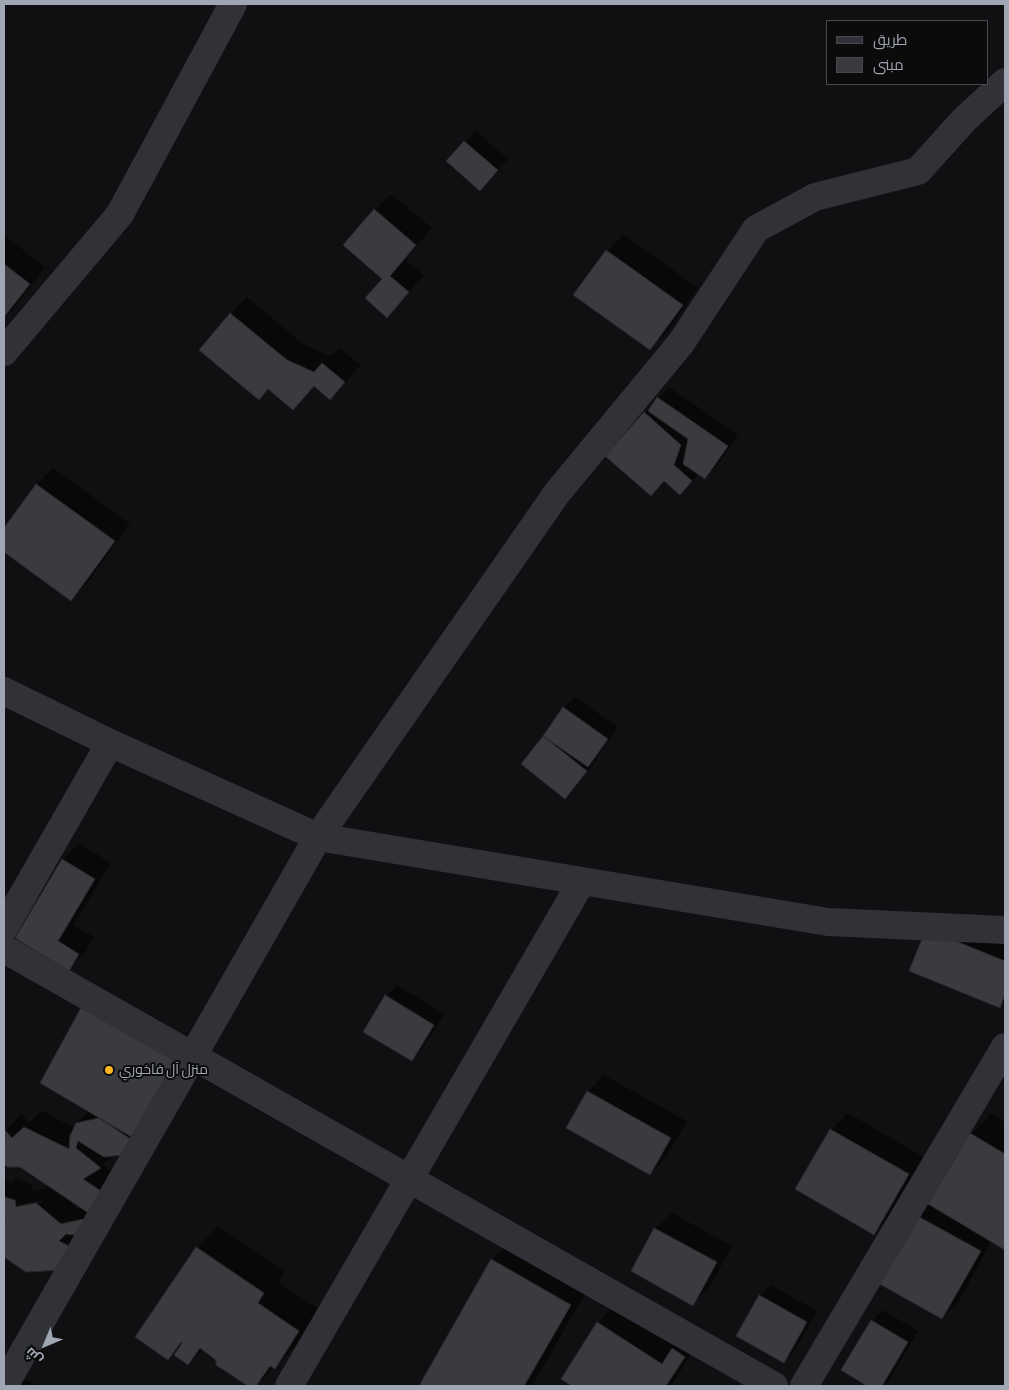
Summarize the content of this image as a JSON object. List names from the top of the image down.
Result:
{
  "places": ["منزل آل فاخوري"],
  "legend": ["طريق", "مبنى"],
  "north": "bottom left"
}
